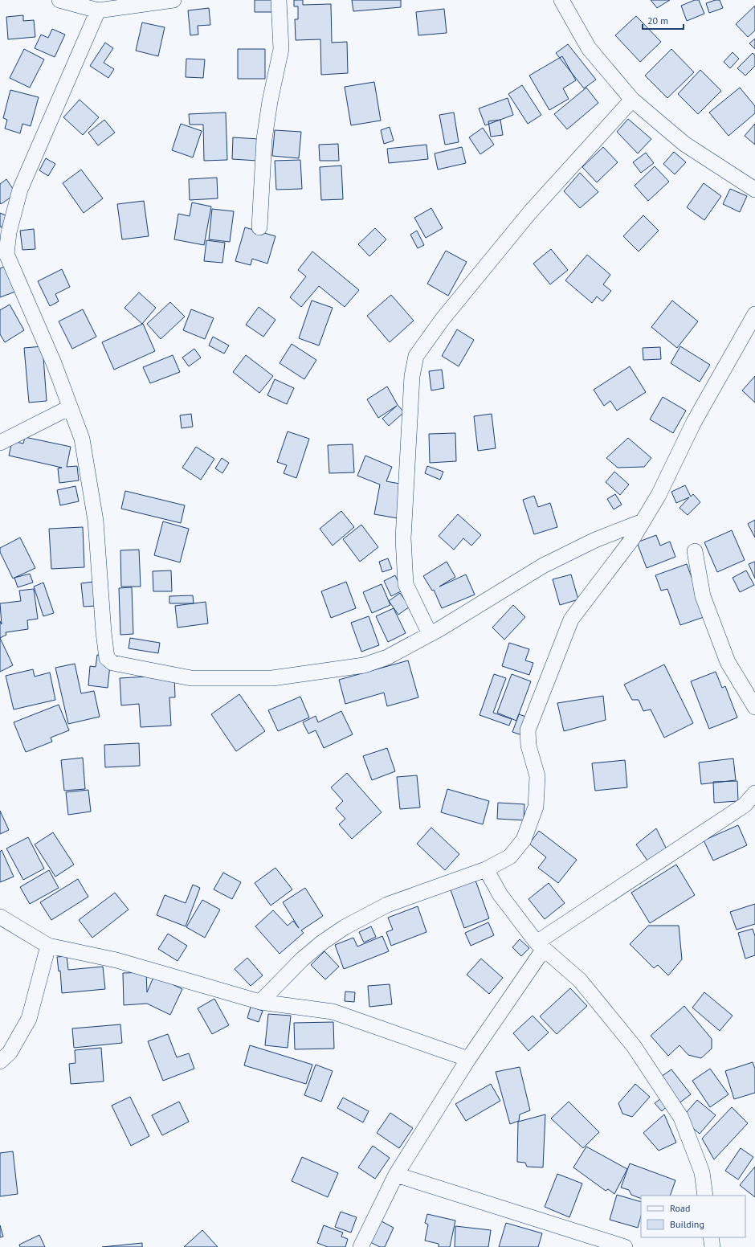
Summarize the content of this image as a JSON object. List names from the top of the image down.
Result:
{
  "legend": ["Road", "Building"],
  "scale_bar": "20 m"
}
